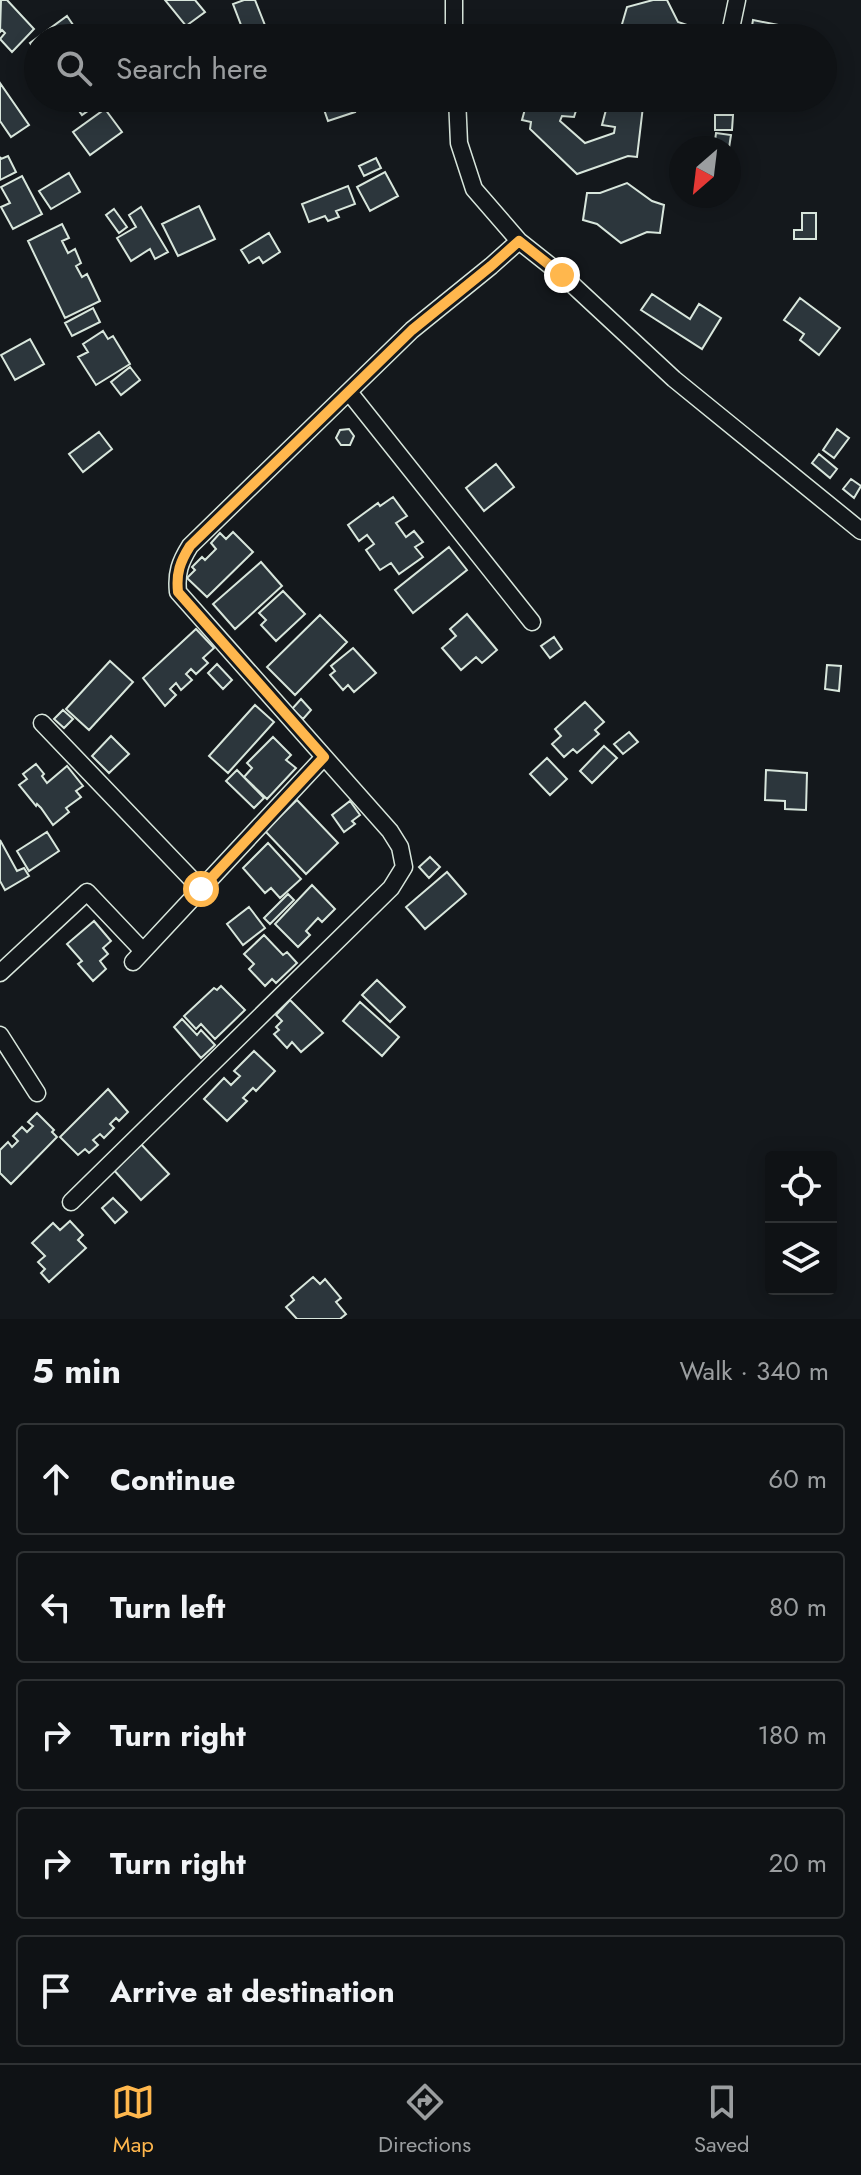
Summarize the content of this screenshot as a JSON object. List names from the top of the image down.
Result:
{
  "north": "bottom left",
  "page": {
    "search": "Search here",
    "heading": ["5 min", "Walk · 340 m"],
    "list": [
      ["Continue", "60 m"],
      ["Turn left", "80 m"],
      ["Turn right", "180 m"],
      ["Turn right", "20 m"],
      "Arrive at destination"
    ],
    "nav": ["Map", "Directions", "Saved"]
  }
}
